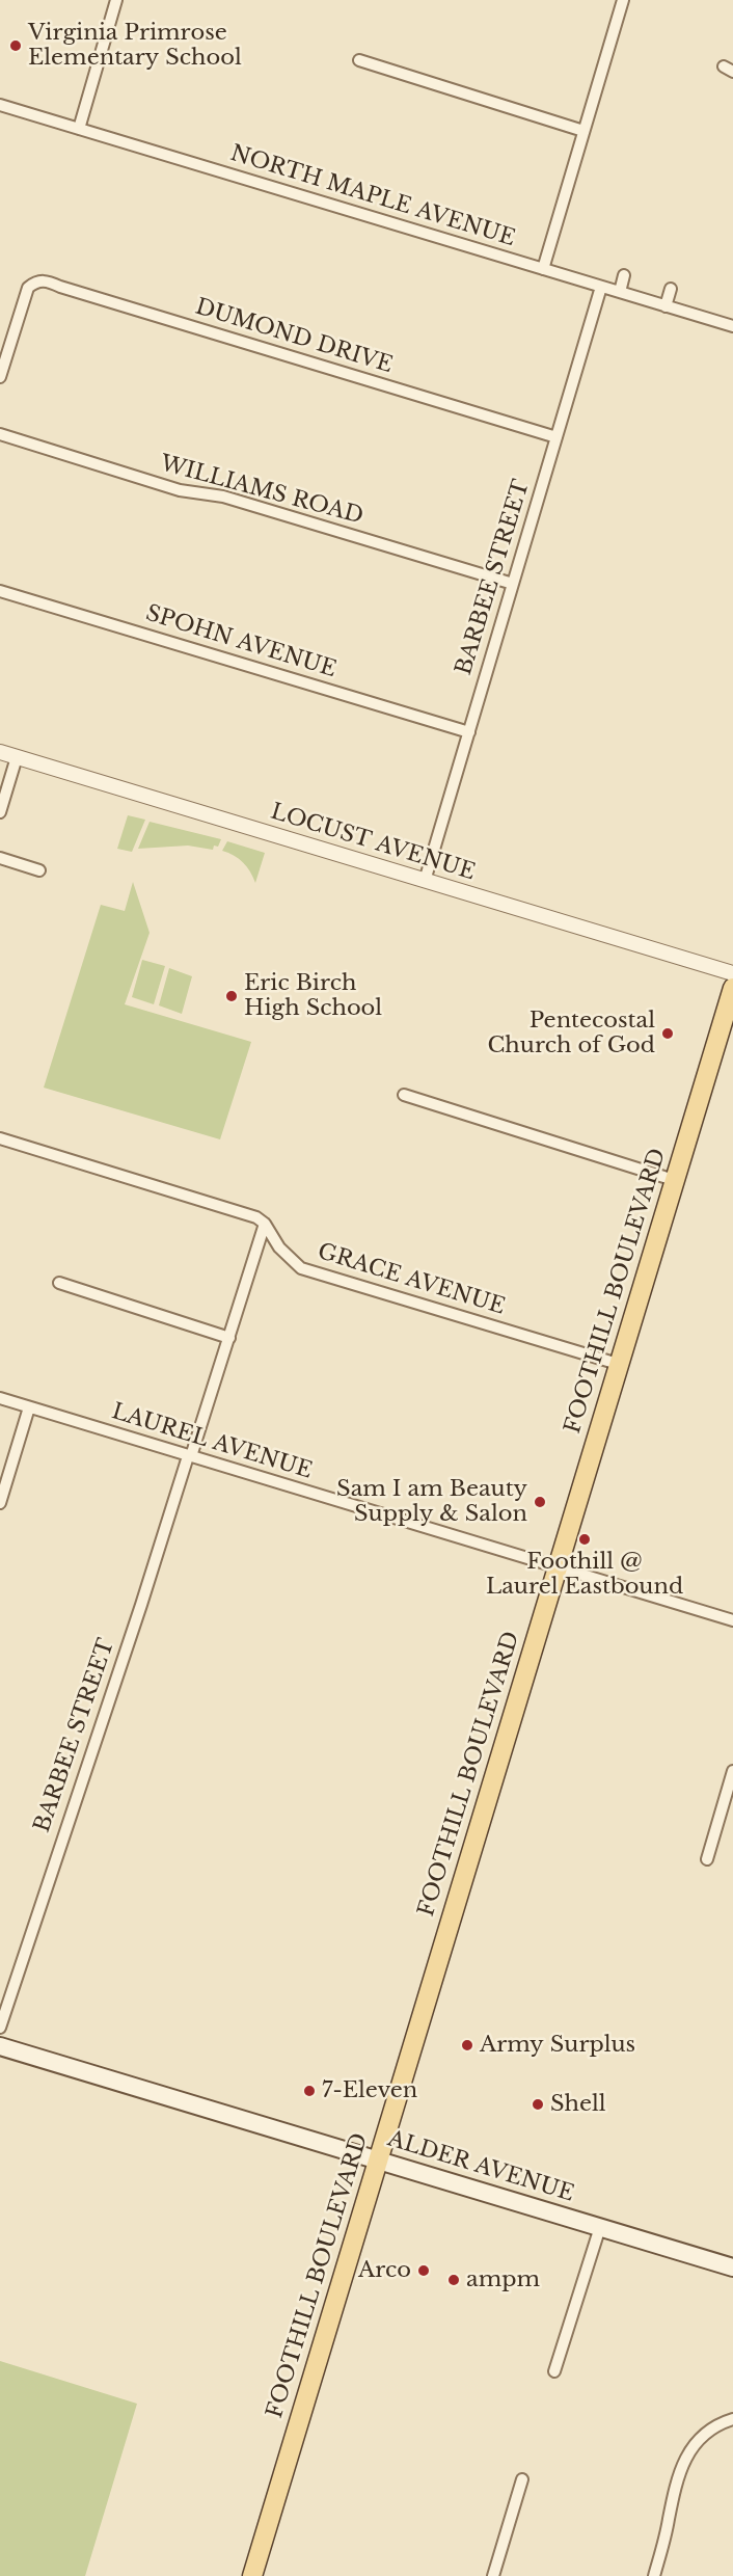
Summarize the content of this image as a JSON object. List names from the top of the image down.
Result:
{
  "streets": {
    "main road": ["FOOTHILL BOULEVARD", "ALDER AVENUE"],
    "street": [
      "NORTH MAPLE AVENUE",
      "DUMOND DRIVE",
      "WILLIAMS ROAD",
      "BARBEE STREET",
      "SPOHN AVENUE",
      "LOCUST AVENUE",
      "GRACE AVENUE",
      "LAUREL AVENUE"
    ]
  },
  "crossings": [
    ["NORTH MAPLE AVENUE", "BARBEE STREET"],
    ["DUMOND DRIVE", "BARBEE STREET"],
    ["WILLIAMS ROAD", "BARBEE STREET"],
    ["BARBEE STREET", "SPOHN AVENUE"],
    ["BARBEE STREET", "LOCUST AVENUE"],
    ["BARBEE STREET", "GRACE AVENUE"],
    ["BARBEE STREET", "LAUREL AVENUE"],
    ["GRACE AVENUE", "FOOTHILL BOULEVARD"],
    ["FOOTHILL BOULEVARD", "LAUREL AVENUE"],
    ["FOOTHILL BOULEVARD", "ALDER AVENUE"]
  ],
  "places": [
    "Virginia Primrose Elementary School",
    "Eric Birch High School",
    "Pentecostal Church of God",
    "Sam I am Beauty Supply & Salon",
    "Foothill @ Laurel Eastbound",
    "Army Surplus",
    "7-Eleven",
    "Shell",
    "Arco",
    "ampm"
  ]
}
